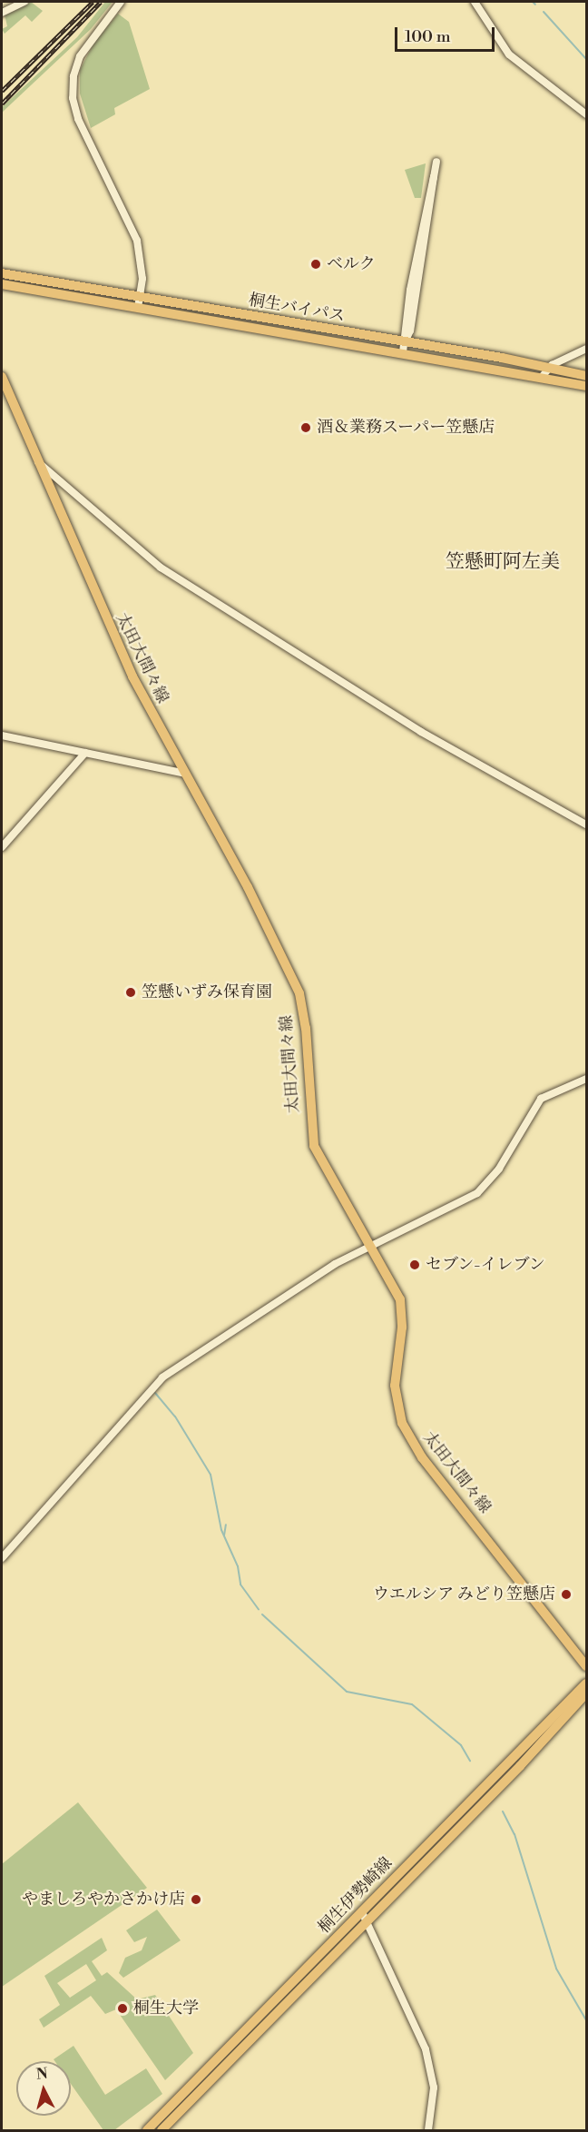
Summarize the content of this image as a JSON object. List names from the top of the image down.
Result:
{
  "streets": {
    "main road": ["桐生バイパス", "太田大間々線", "桐生伊勢崎線"]
  },
  "districts": ["笠懸町阿左美"],
  "places": [
    "ベルク",
    "酒＆業務スーパー笠懸店",
    "笠懸いずみ保育園",
    "セブン-イレブン",
    "ウエルシア みどり笠懸店",
    "やましろやかさかけ店",
    "桐生大学"
  ],
  "scale_bar": "100 m",
  "north": "top"
}
